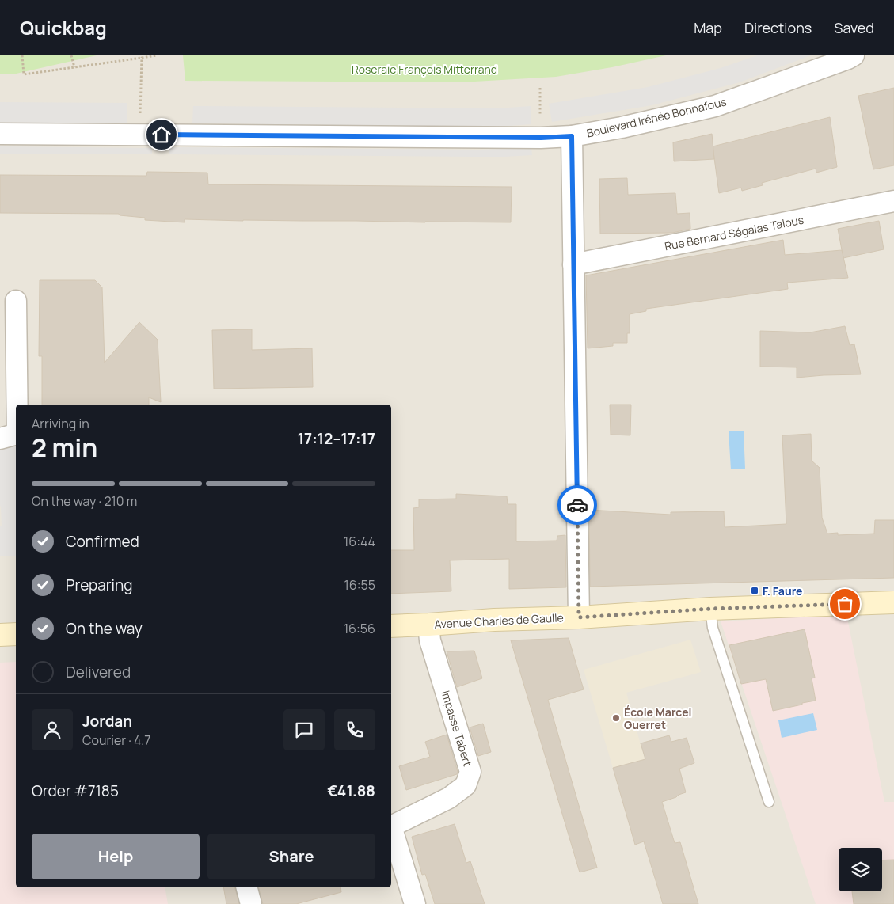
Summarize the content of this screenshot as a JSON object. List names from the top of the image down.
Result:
{
  "streets": {
    "street": [
      "Boulevard Irénée Bonnafous",
      "Rue Bernard Ségalas Talous",
      "Avenue Charles de Gaulle",
      "Impasse Tabert"
    ]
  },
  "crossings": [
    ["Avenue Charles de Gaulle", "Impasse Tabert"]
  ],
  "parks": ["Roseraie François Mitterrand"],
  "places": {
    "transit": ["F. Faure"],
    "other": ["École Marcel Guerret"]
  },
  "page": {
    "header": "Quickbag",
    "nav": ["Map", "Directions", "Saved"],
    "heading": ["2 min", "Arriving in", "17:12–17:17"],
    "panel": [
      "Jordan",
      "Courier · 4.7",
      "Order #7185",
      "€41.88"
    ],
    "bar": "On the way · 210 m",
    "list": [
      ["Confirmed", "16:44"],
      ["Preparing", "16:55"],
      ["On the way", "16:56"],
      "Delivered"
    ],
    "buttons": ["Help", "Share"]
  }
}
